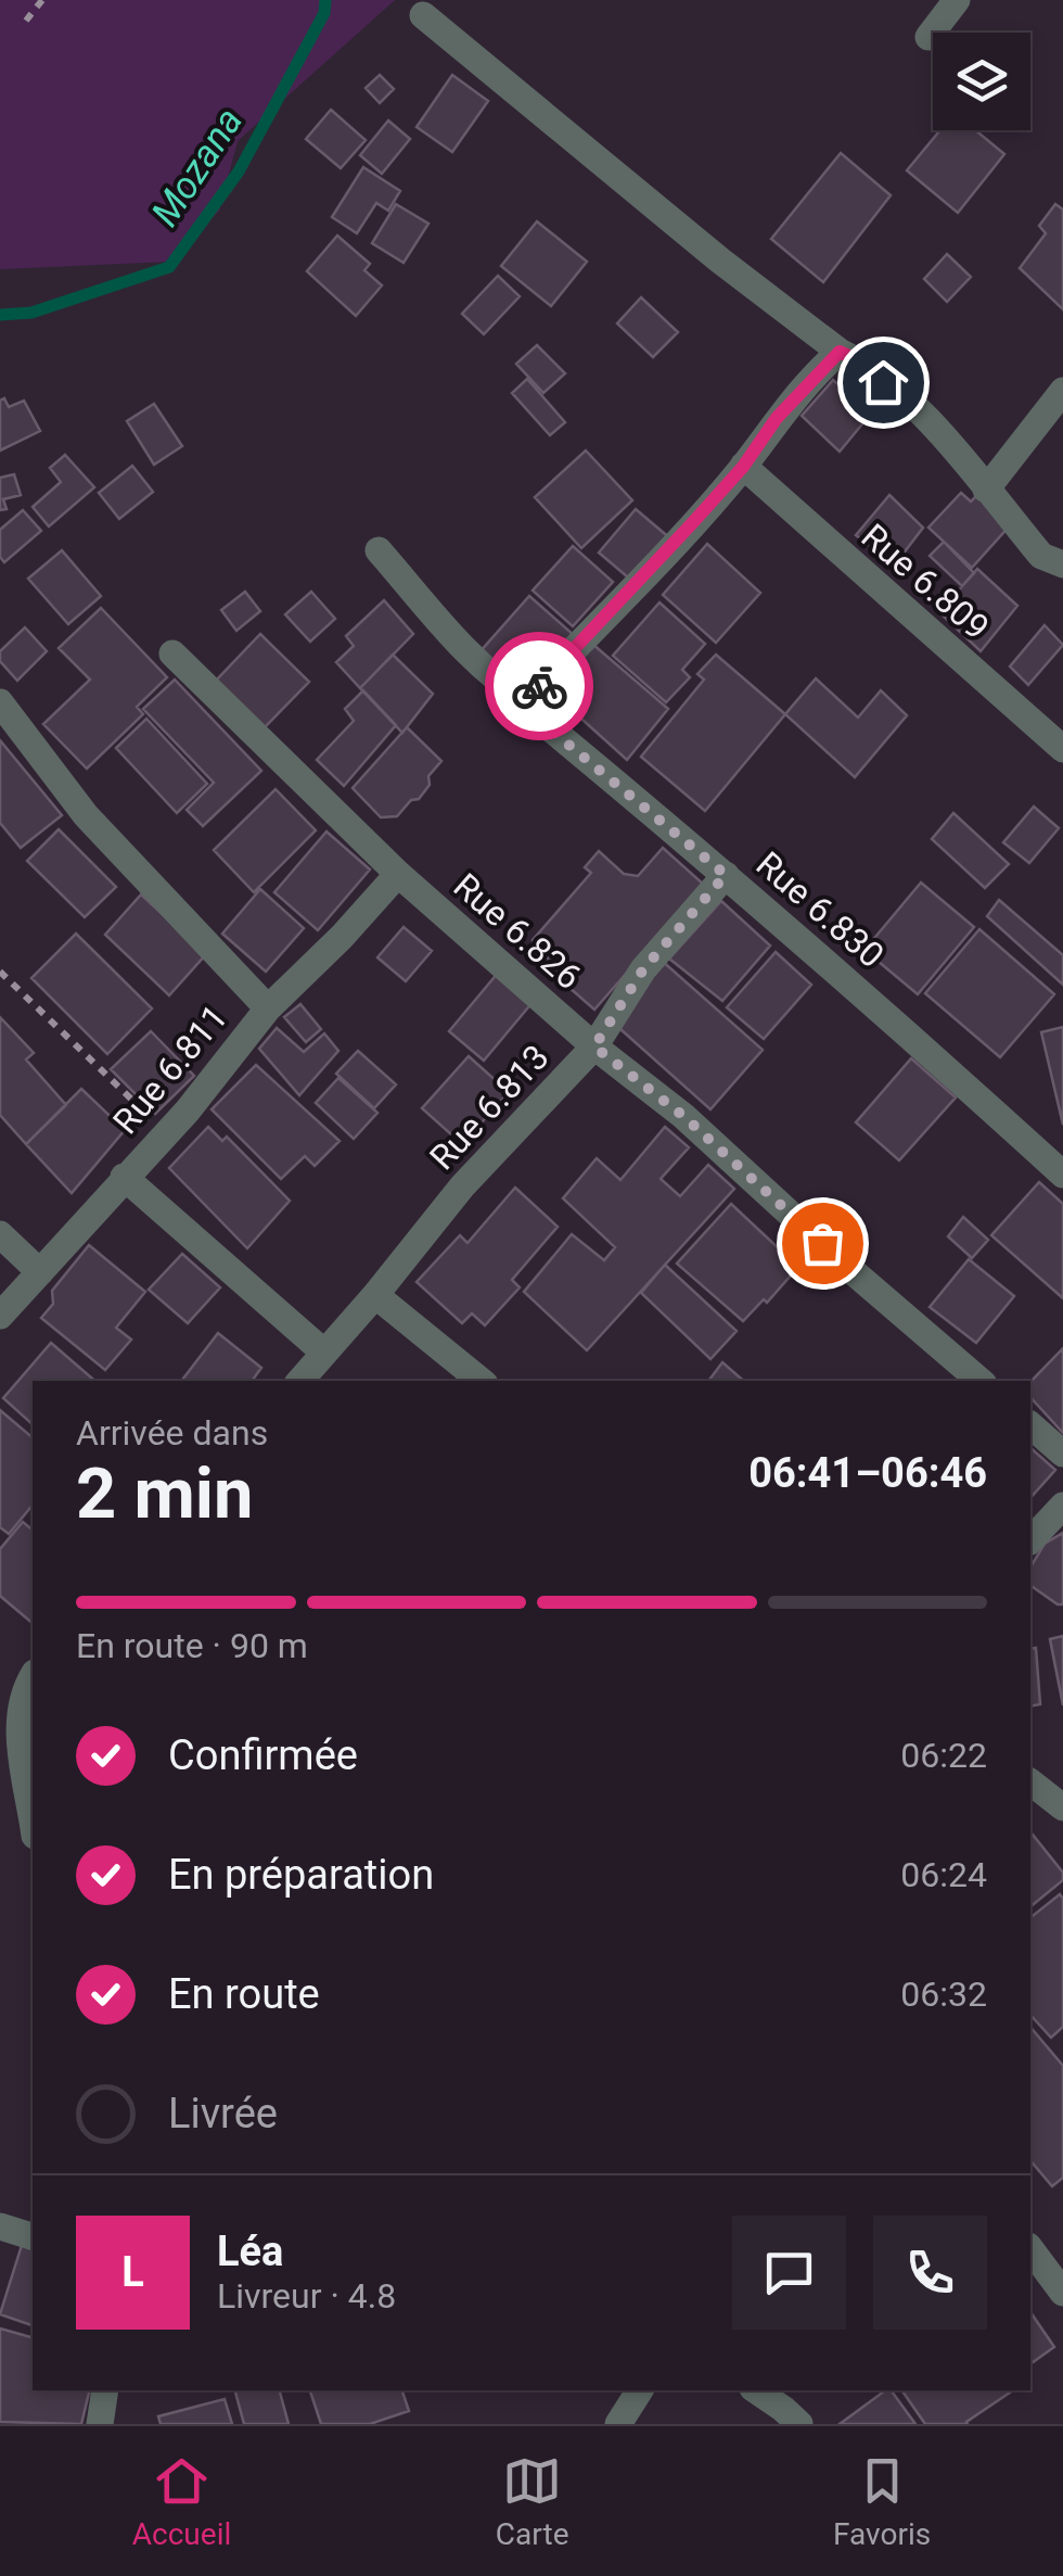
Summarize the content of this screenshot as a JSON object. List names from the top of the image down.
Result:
{
  "streets": {
    "street": [
      "Rue 6.809",
      "Rue 6.830",
      "Rue 6.826",
      "Rue 6.811",
      "Rue 6.813"
    ]
  },
  "crossings": [
    ["Rue 6.830", "Rue 6.813"],
    ["Rue 6.826", "Rue 6.811"],
    ["Rue 6.826", "Rue 6.813"]
  ],
  "water": ["Mozana"],
  "page": {
    "heading": ["2 min", "Arrivée dans", "06:41–06:46"],
    "panel": ["Léa", "Livreur · 4.8"],
    "bar": "En route · 90 m",
    "list": [
      ["Confirmée", "06:22"],
      ["En préparation", "06:24"],
      ["En route", "06:32"],
      "Livrée"
    ],
    "round": "L",
    "tabs": ["Accueil", "Carte", "Favoris"]
  }
}
